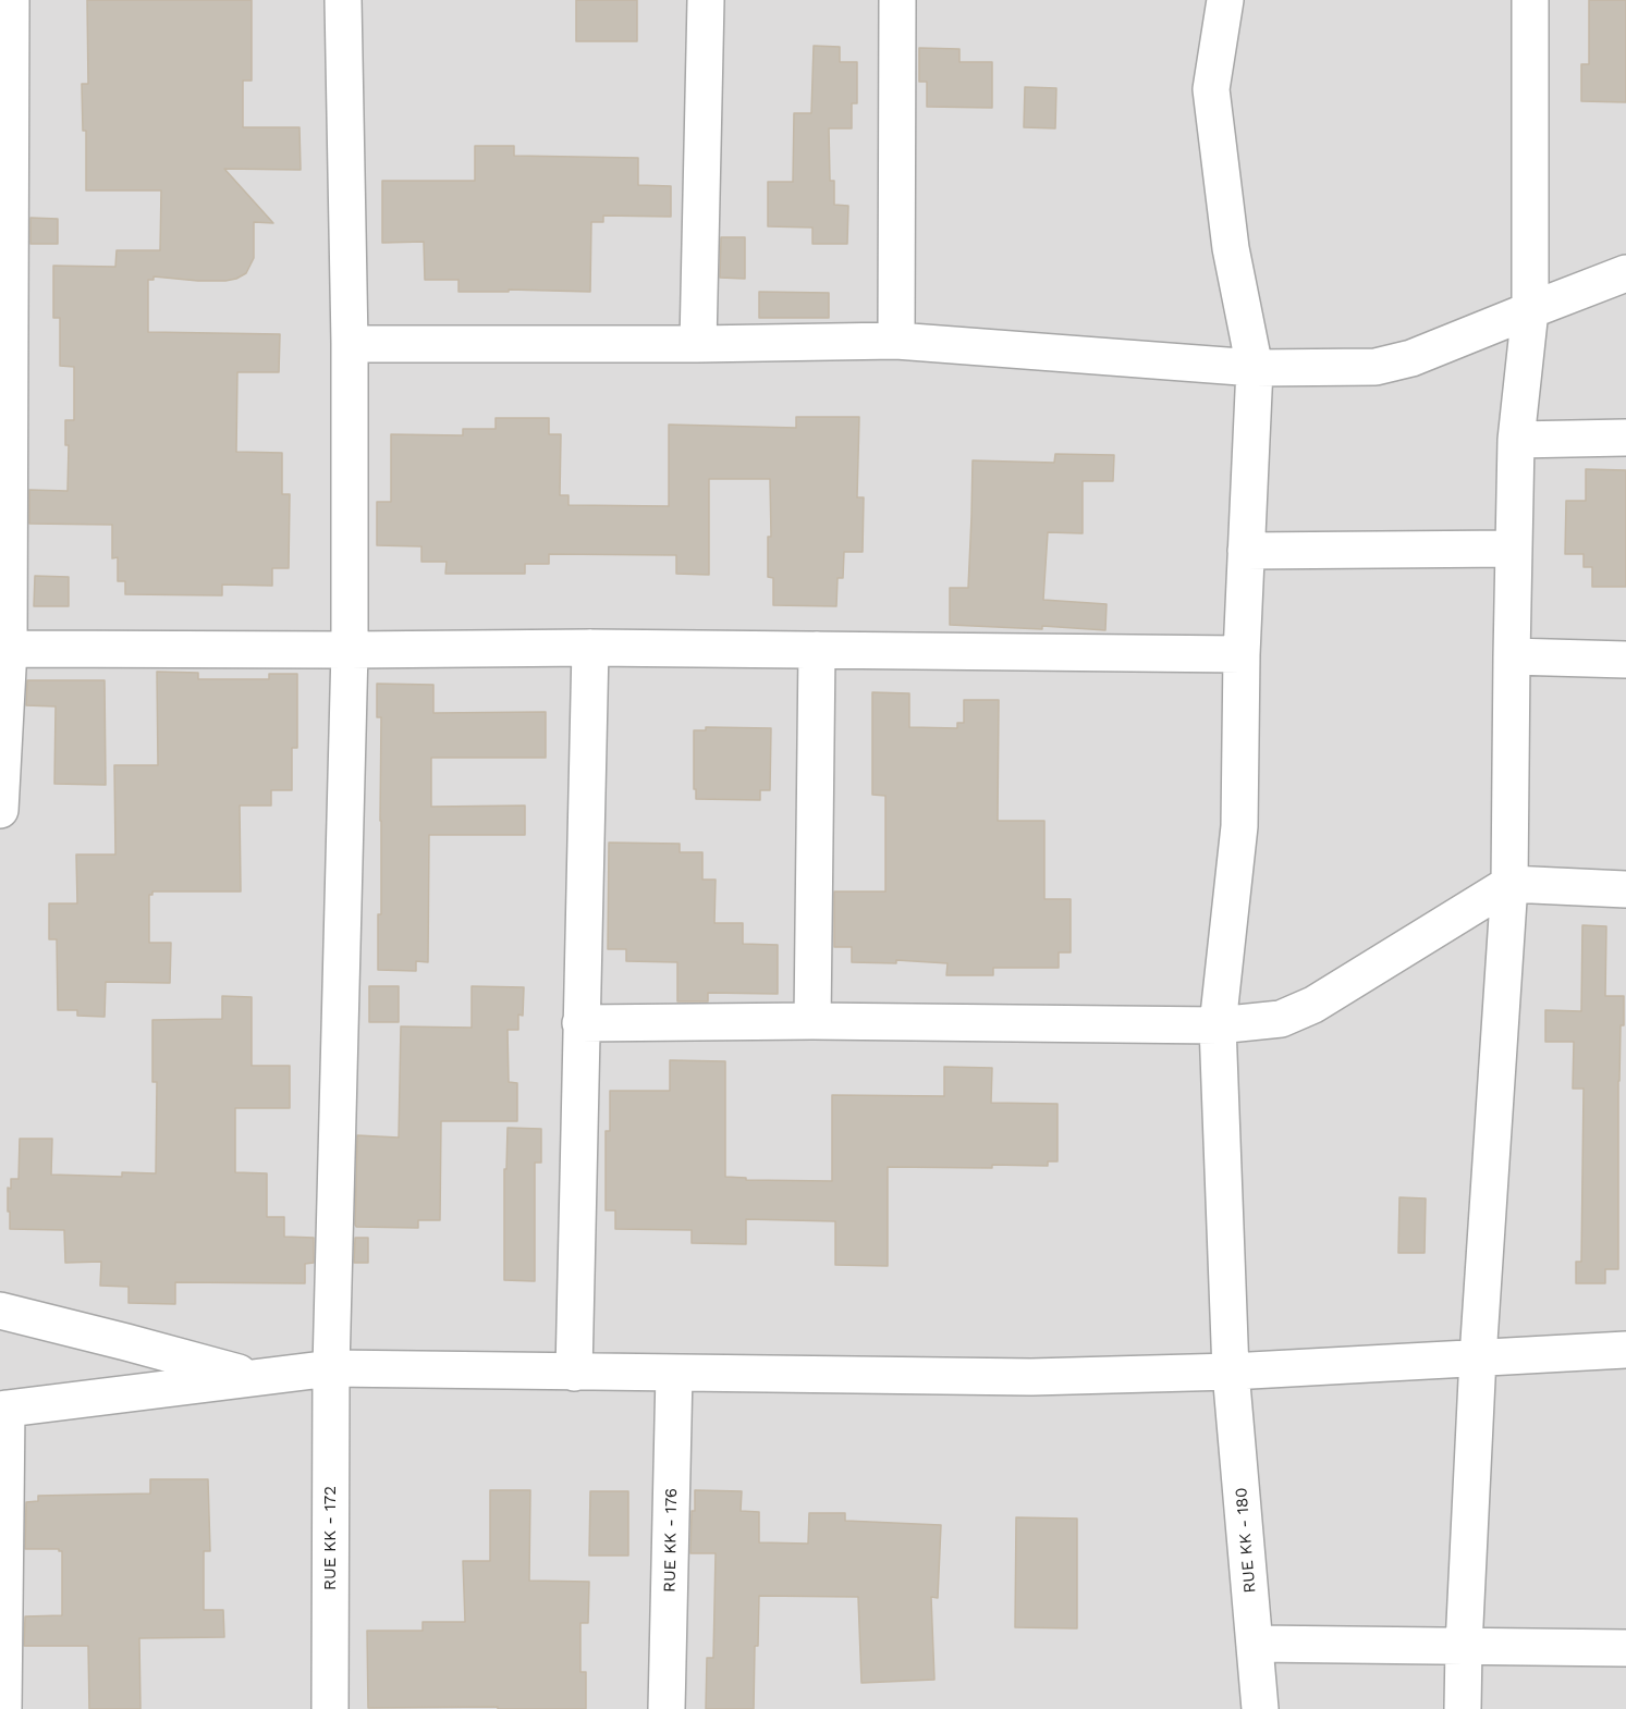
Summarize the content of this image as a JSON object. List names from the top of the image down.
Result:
{
  "streets": {
    "street": ["RUE KK - 172", "RUE KK - 176", "RUE KK - 180"]
  }
}
